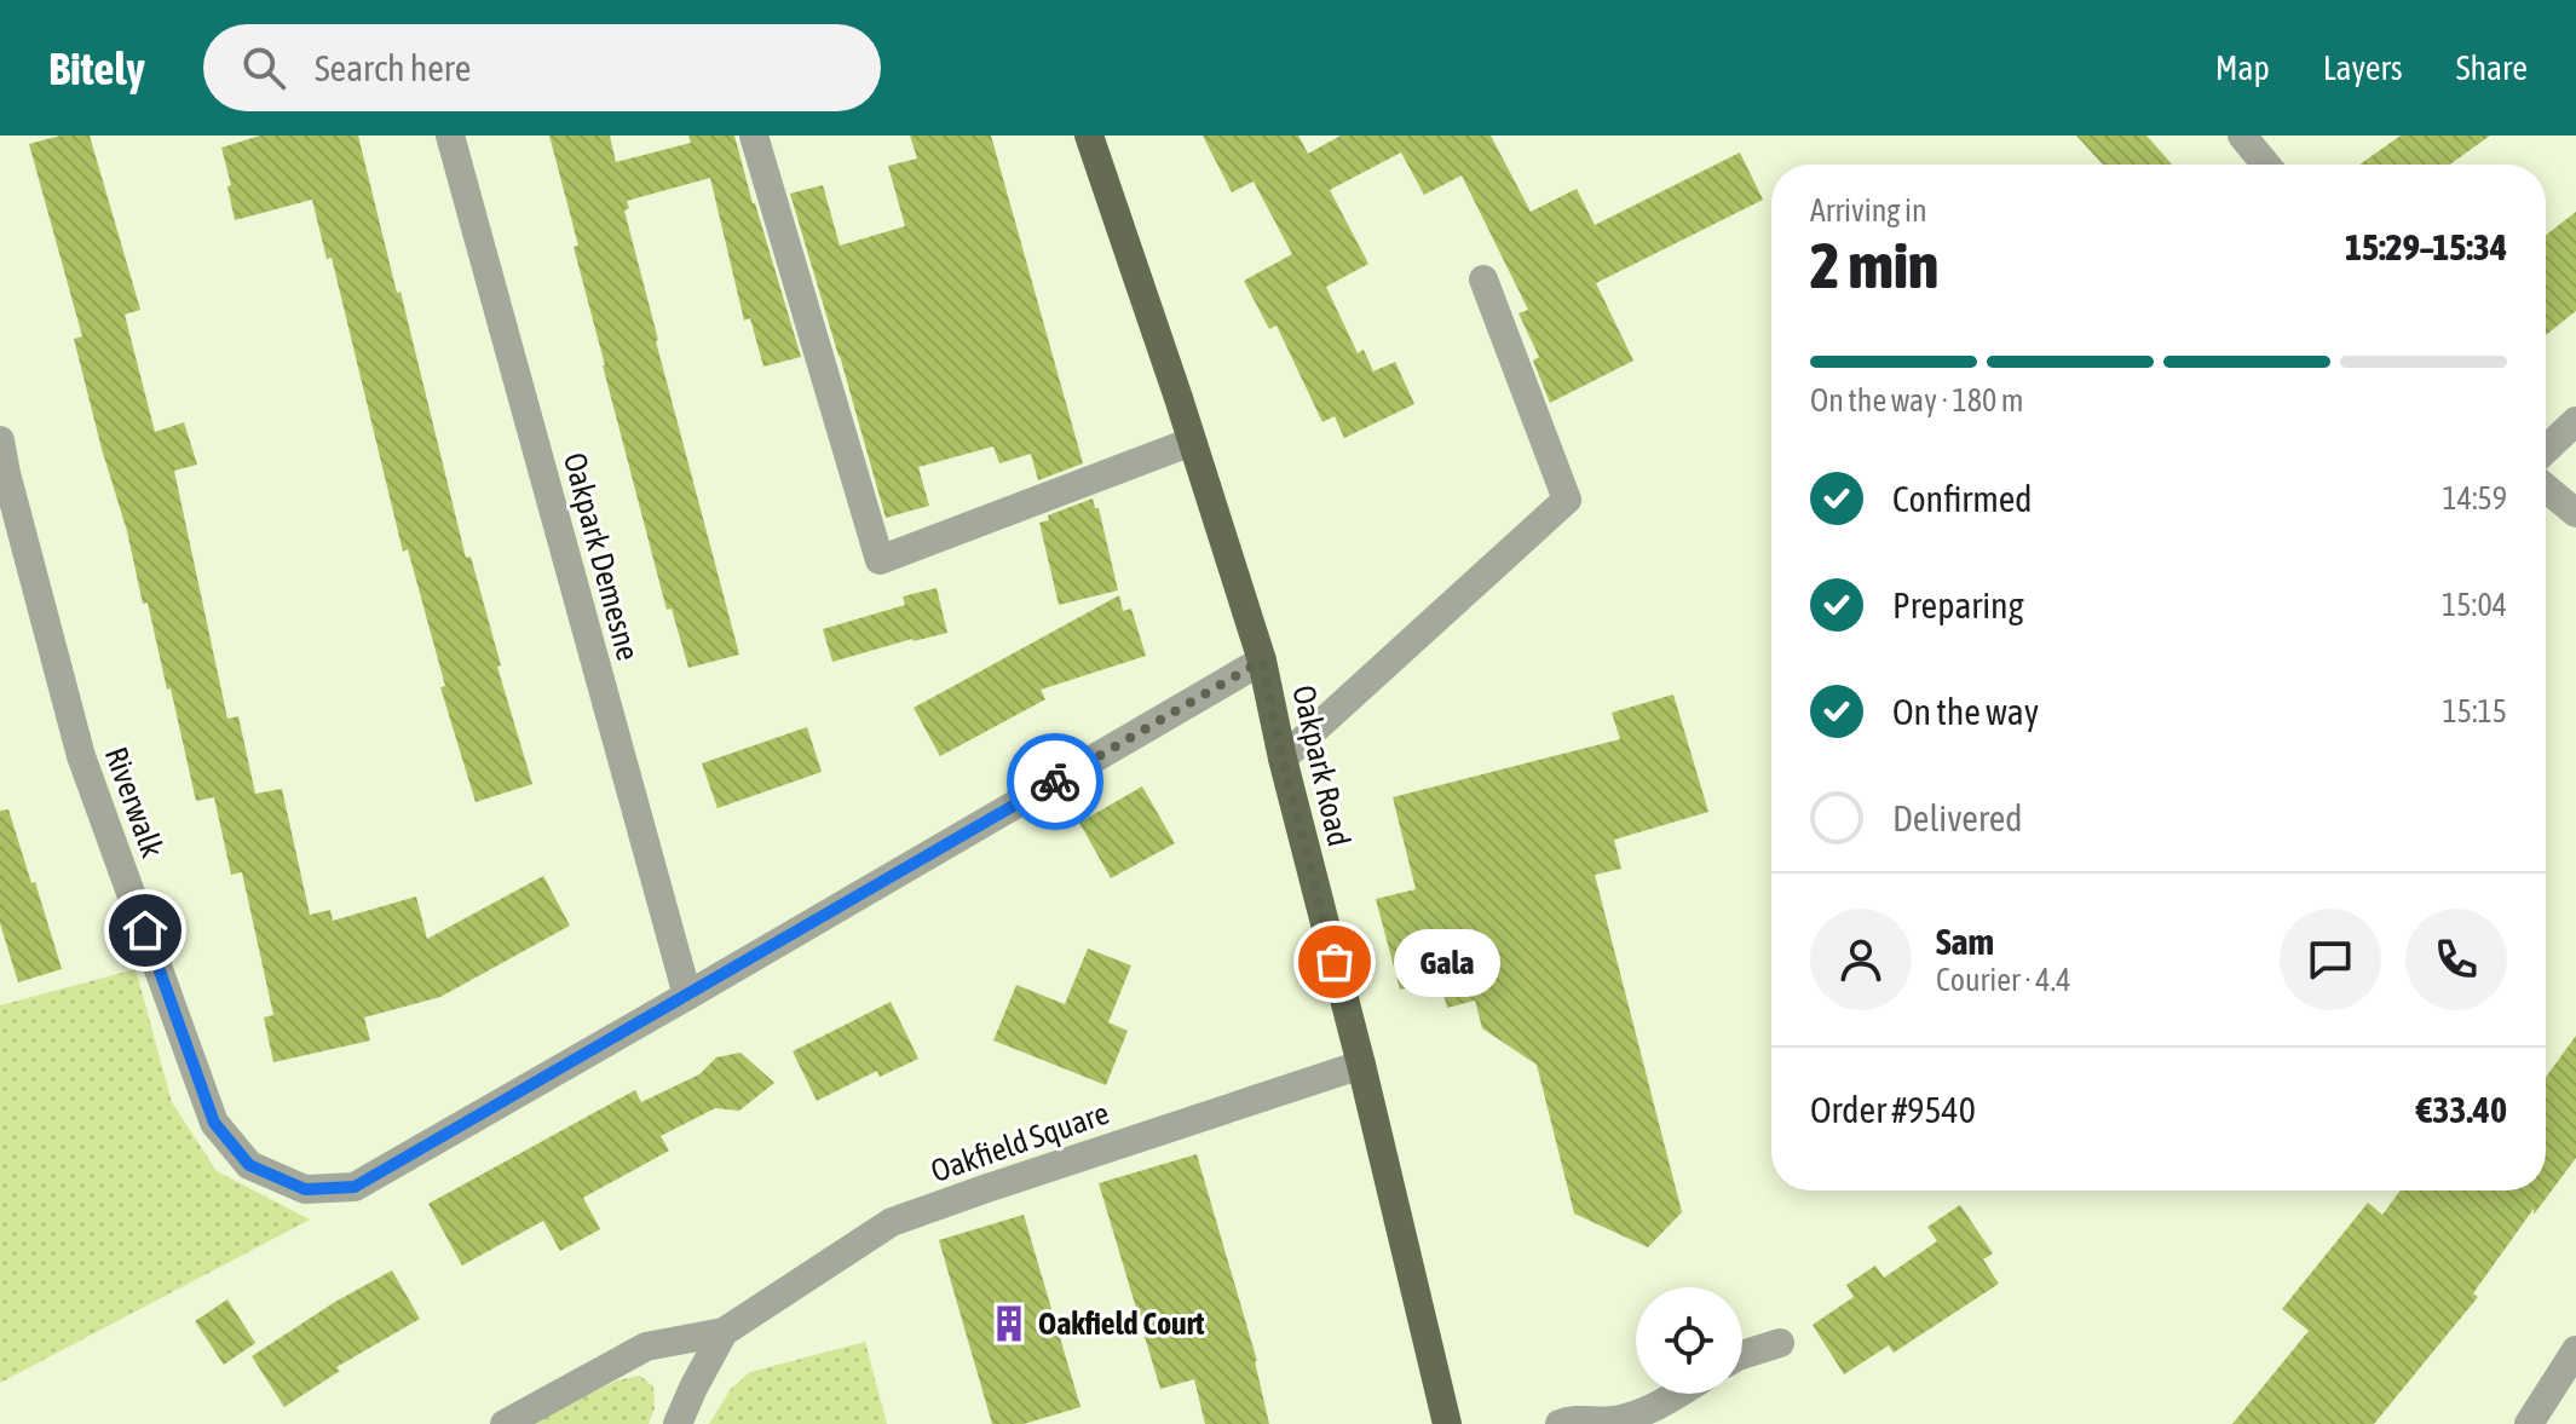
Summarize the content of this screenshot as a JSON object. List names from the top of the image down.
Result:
{
  "streets": {
    "main road": ["Oakpark Road"],
    "street": ["Oakpark Demesne", "Riverwalk", "Oakfield Square"]
  },
  "crossings": [
    ["Oakpark Demesne", "Riverwalk"],
    ["Oakpark Road", "Oakfield Square"]
  ],
  "places": {
    "other": ["Gala"],
    "building": ["Oakfield Court"]
  },
  "page": {
    "header": "Bitely",
    "search": "Search here",
    "nav": ["Map", "Layers", "Share"],
    "heading": ["2 min", "Arriving in", "15:29–15:34"],
    "panel": [
      "Sam",
      "Courier · 4.4",
      "Order #9540",
      "€33.40"
    ],
    "bar": "On the way · 180 m",
    "list": [
      ["Confirmed", "14:59"],
      ["Preparing", "15:04"],
      ["On the way", "15:15"],
      "Delivered"
    ],
    "bubble": "Gala"
  }
}
